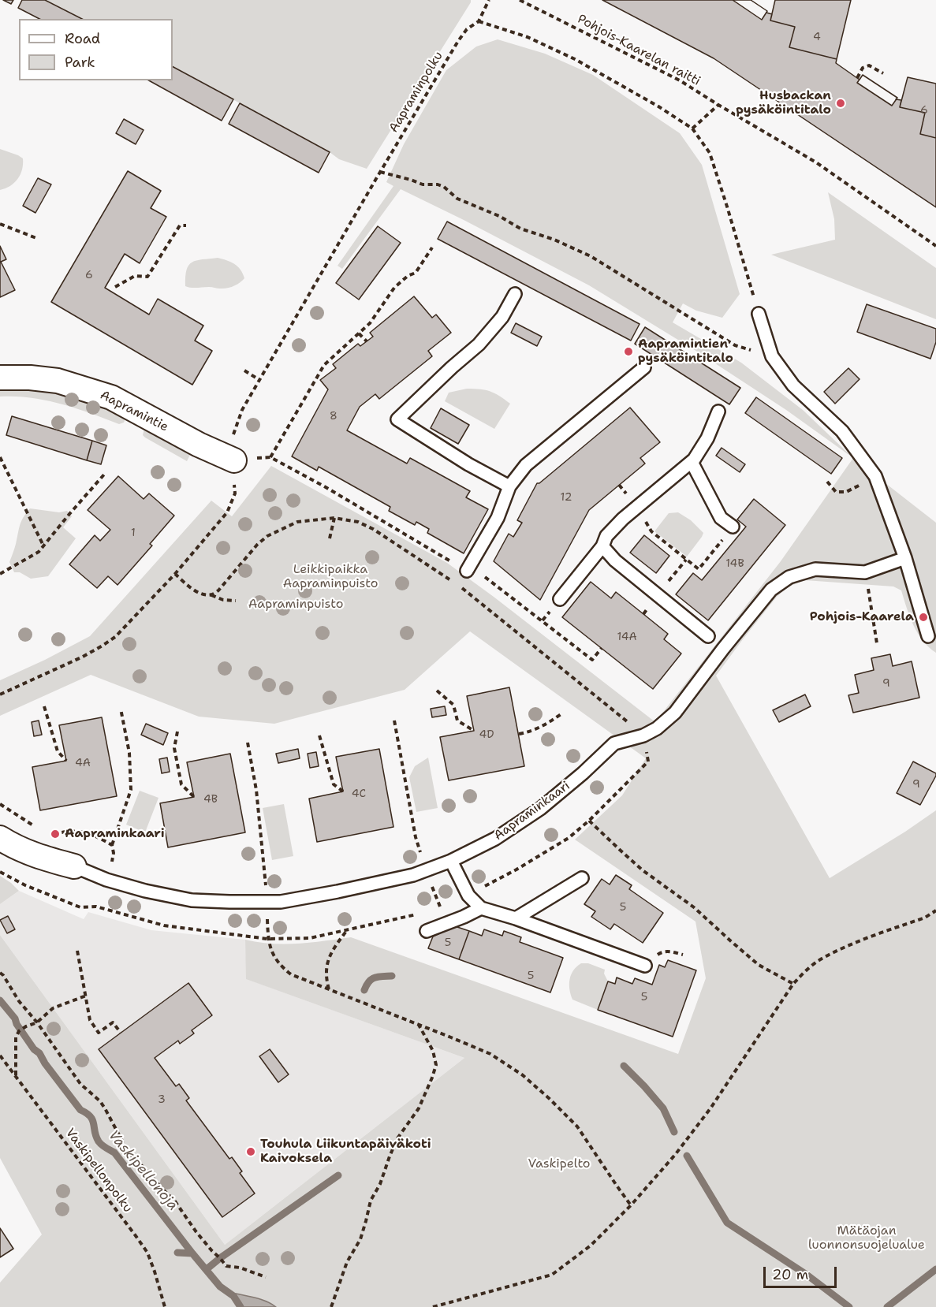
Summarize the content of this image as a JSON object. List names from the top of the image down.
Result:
{
  "streets": {
    "street": ["Aapramintie", "Aapraminkaari"],
    "path": ["Pohjois-Kaarelan raitti", "Aapraminpolku", "Vaskipellonpolku"]
  },
  "water": ["Vaskipellonoja"],
  "parks": [
    "Leikkipaikka Aapraminpuisto",
    "Aapraminpuisto",
    "Vaskipelto",
    "Mätäojan luonnonsuojelualue"
  ],
  "places": [
    "Husbackan pysäköintitalo",
    "Aapramintien pysäköintitalo",
    "Pohjois-Kaarela",
    "Aapraminkaari",
    "Touhula Liikuntapäiväkoti Kaivoksela"
  ],
  "house_numbers": [
    "4",
    "6",
    "6",
    "8",
    "12",
    "1",
    "14B",
    "14A",
    "9",
    "4D",
    "4A",
    "9",
    "4C",
    "4B",
    "5",
    "5",
    "5",
    "5",
    "3"
  ],
  "legend": ["Road", "Park"],
  "scale_bar": "20 m"
}
